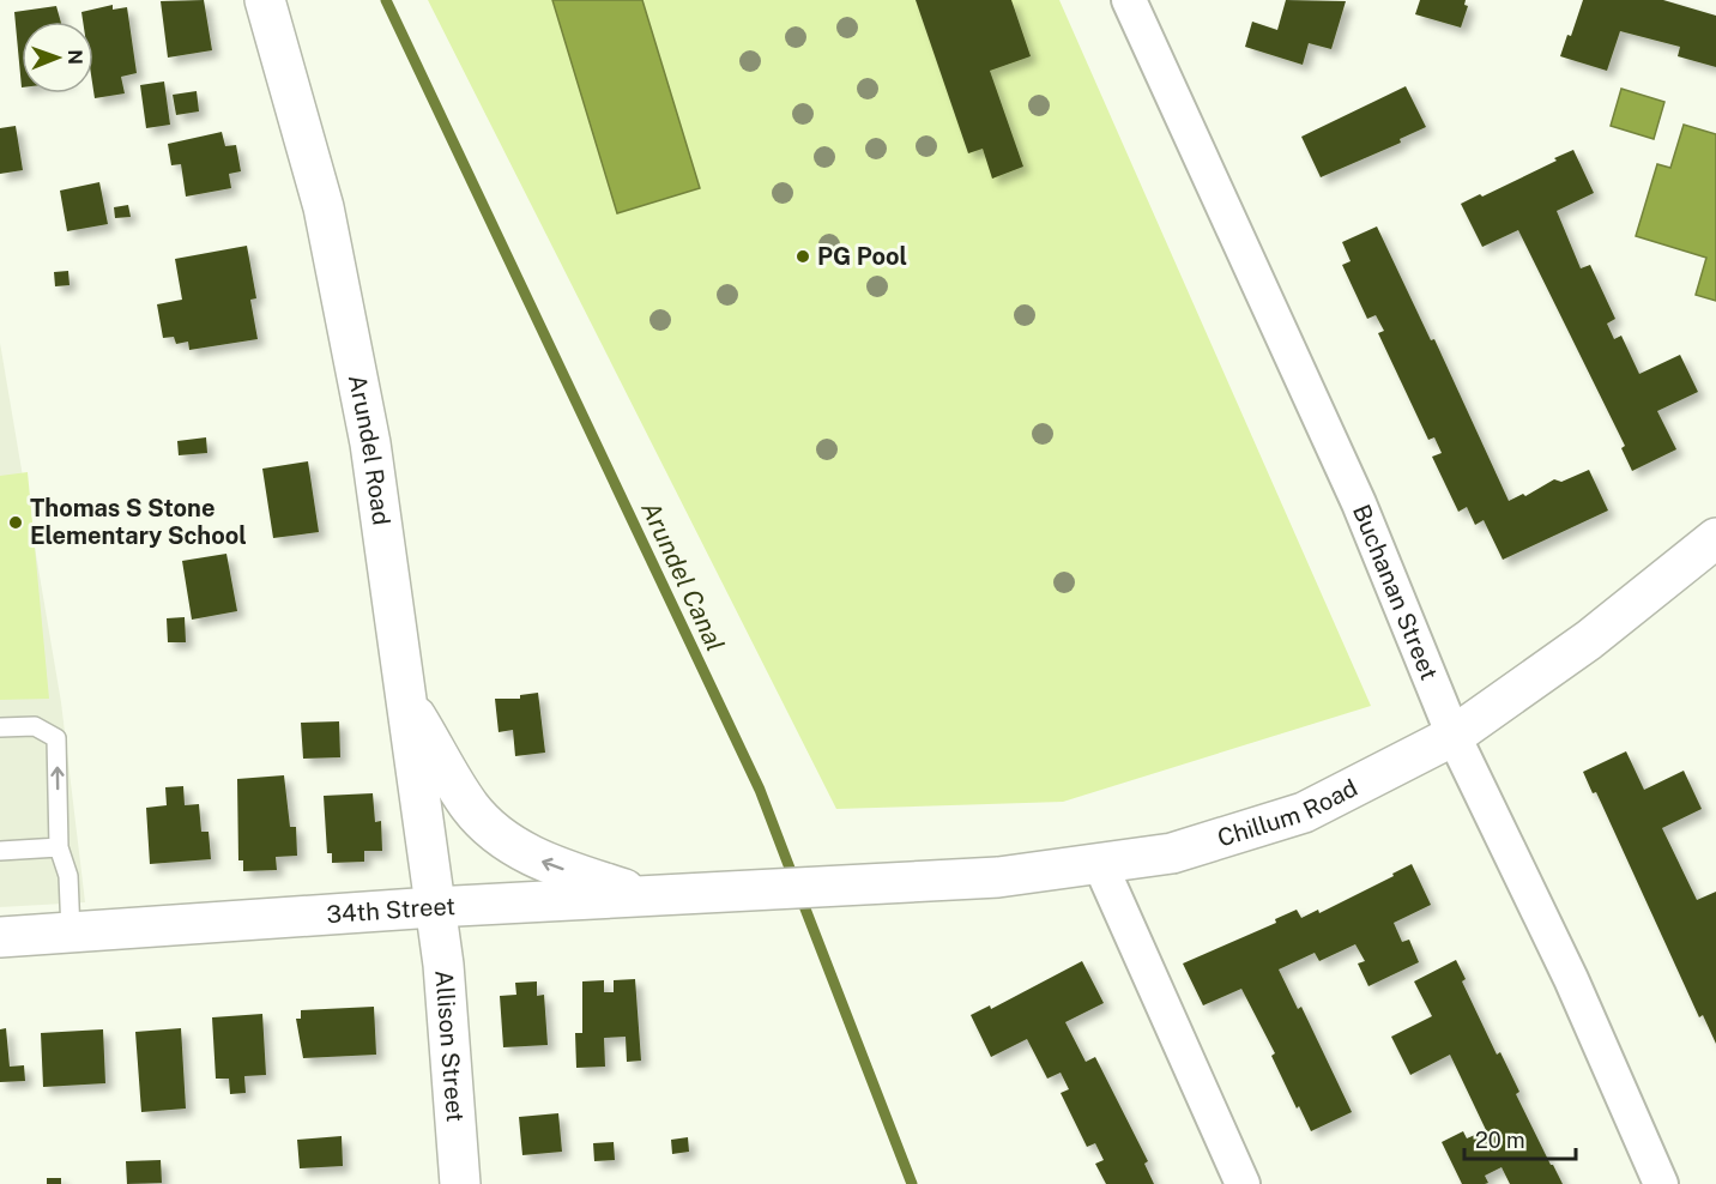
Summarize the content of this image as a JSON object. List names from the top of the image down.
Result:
{
  "streets": {
    "street": [
      "Arundel Road",
      "Buchanan Street",
      "Chillum Road",
      "34th Street",
      "Allison Street"
    ]
  },
  "crossings": [
    ["Arundel Road", "34th Street"],
    ["Arundel Road", "Allison Street"],
    ["Buchanan Street", "Chillum Road"],
    ["Chillum Road", "34th Street"],
    ["34th Street", "Allison Street"]
  ],
  "water": ["Arundel Canal"],
  "places": ["PG Pool", "Thomas S Stone Elementary School"],
  "scale_bar": "20 m",
  "north": "right"
}
